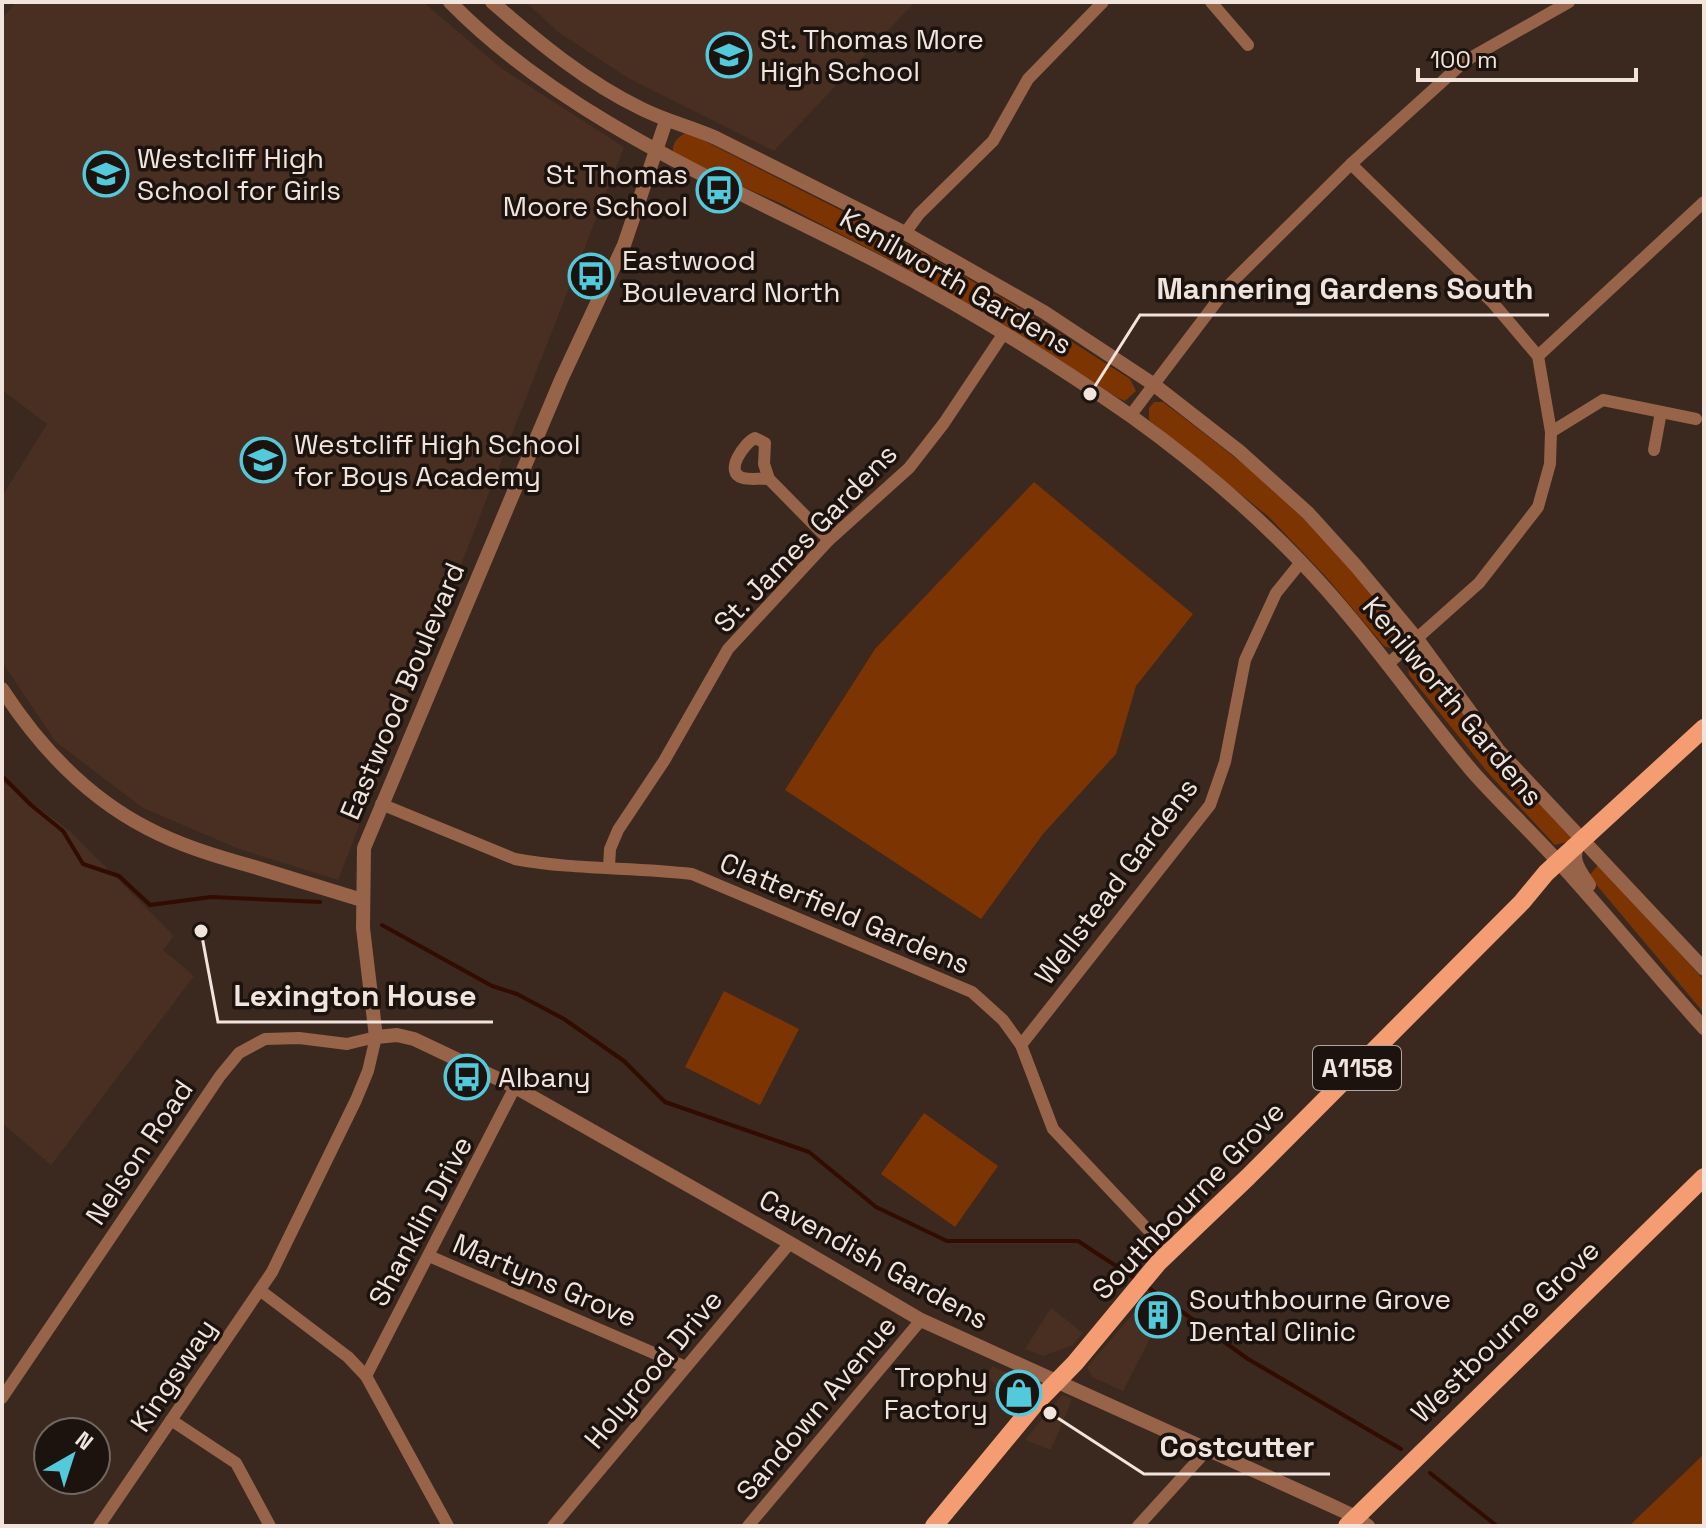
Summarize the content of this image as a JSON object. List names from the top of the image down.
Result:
{
  "streets": {
    "main road": ["A1158", "Southbourne Grove", "Westbourne Grove"],
    "street": [
      "Kenilworth Gardens",
      "St. James Gardens",
      "Eastwood Boulevard",
      "Wellstead Gardens",
      "Clatterfield Gardens",
      "Nelson Road",
      "Shanklin Drive",
      "Cavendish Gardens",
      "Martyns Grove",
      "Holyrood Drive",
      "Kingsway",
      "Sandown Avenue"
    ]
  },
  "crossings": [
    ["Kenilworth Gardens", "St. James Gardens"],
    ["Kenilworth Gardens", "Eastwood Boulevard"],
    ["Kenilworth Gardens", "Wellstead Gardens"],
    ["Kenilworth Gardens", "Southbourne Grove"],
    ["St. James Gardens", "Clatterfield Gardens"],
    ["Eastwood Boulevard", "Clatterfield Gardens"],
    ["Eastwood Boulevard", "Nelson Road"],
    ["Eastwood Boulevard", "Cavendish Gardens"],
    ["Eastwood Boulevard", "Kingsway"],
    ["Wellstead Gardens", "Clatterfield Gardens"],
    ["Clatterfield Gardens", "Southbourne Grove"],
    ["Nelson Road", "Cavendish Gardens"],
    ["Southbourne Grove", "Cavendish Gardens"],
    ["Shanklin Drive", "Cavendish Gardens"],
    ["Shanklin Drive", "Martyns Grove"],
    ["Cavendish Gardens", "Westbourne Grove"],
    ["Cavendish Gardens", "Holyrood Drive"],
    ["Cavendish Gardens", "Sandown Avenue"],
    ["Martyns Grove", "Holyrood Drive"]
  ],
  "places": {
    "school or university": ["St. Thomas More High School", "Westcliff High School for Girls", "Westcliff High School for Boys Academy"],
    "bus stop": ["St Thomas Moore School", "Eastwood Boulevard North", "Albany"],
    "other": ["Mannering Gardens South", "Lexington House", "Costcutter"],
    "building": ["Southbourne Grove Dental Clinic"],
    "shop": ["Trophy Factory"]
  },
  "scale_bar": "100 m",
  "north": "top right"
}
